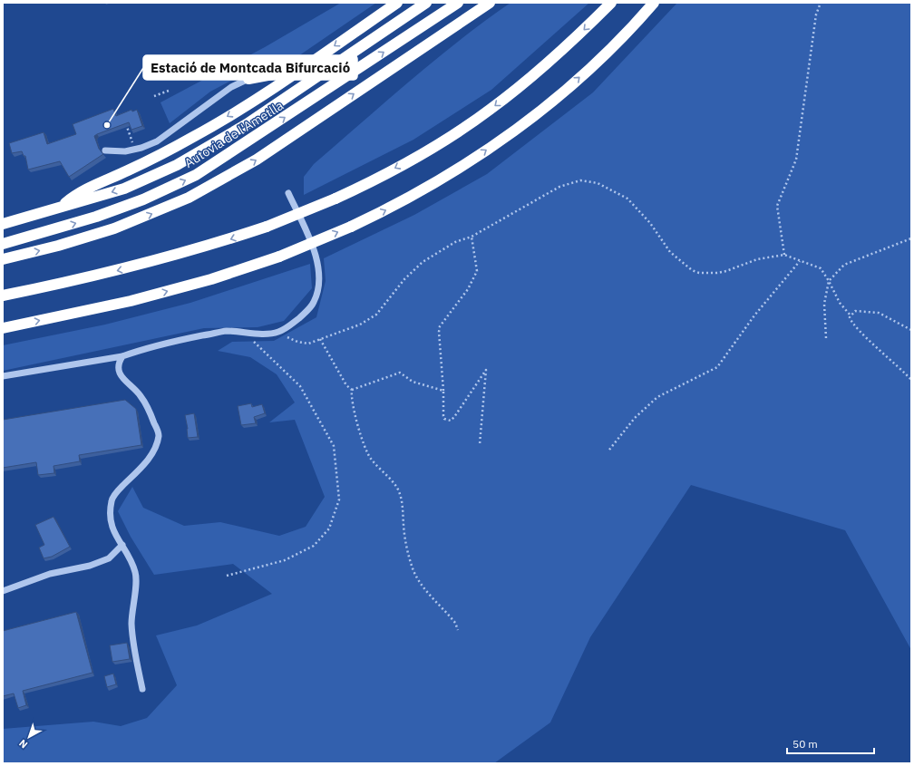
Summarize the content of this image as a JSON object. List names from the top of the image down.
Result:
{
  "streets": {
    "highway": ["Autovia de l'Ametlla"]
  },
  "places": ["Estació de Montcada Bifurcació"],
  "scale_bar": "50 m",
  "north": "bottom left"
}
